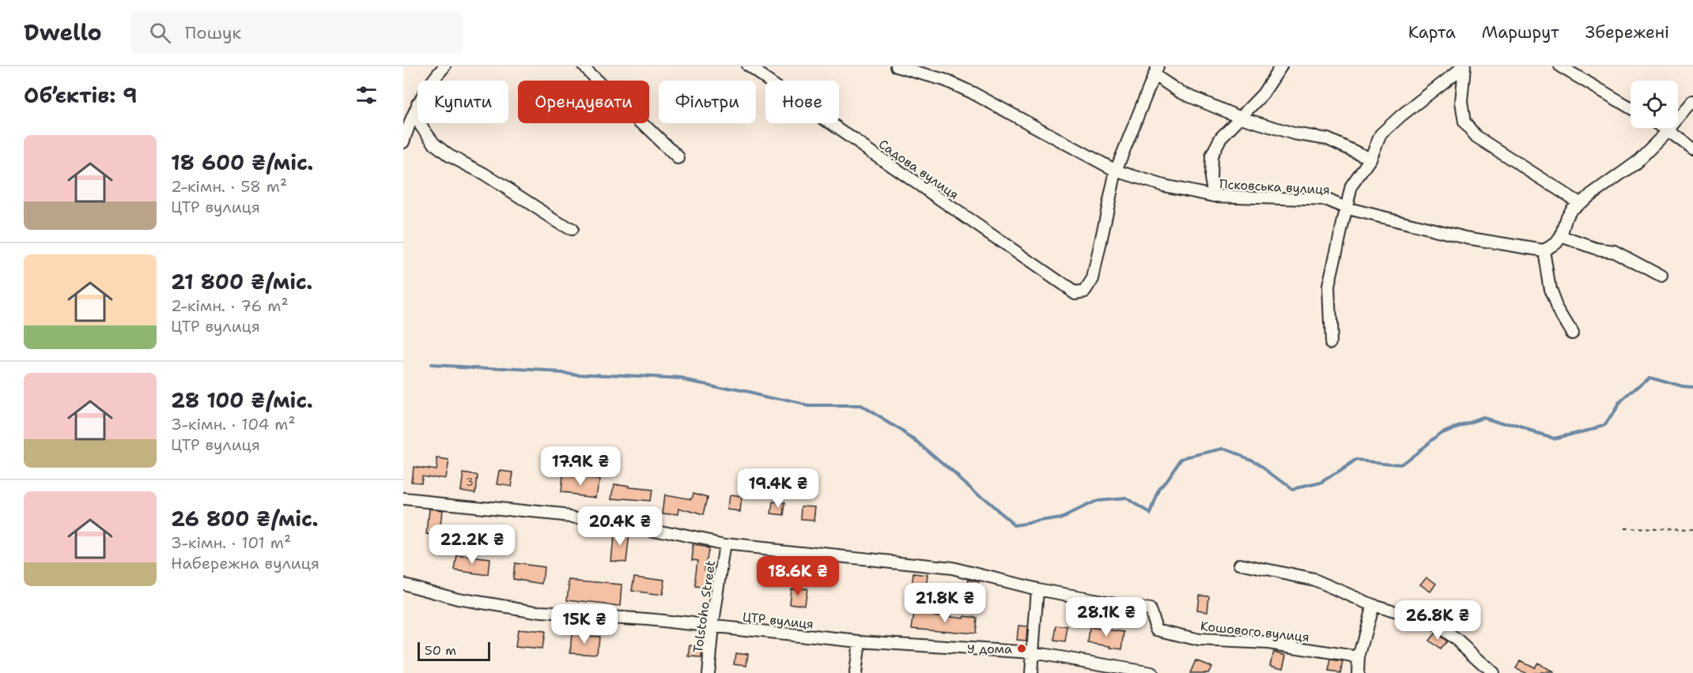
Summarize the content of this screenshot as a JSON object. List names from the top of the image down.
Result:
{
  "streets": {
    "street": [
      "Садова вулиця",
      "Псковська вулиця",
      "Tolstoho Street",
      "ЦТР вулиця",
      "Кошового вулиця"
    ]
  },
  "crossings": [
    ["Садова вулиця", "Псковська вулиця"],
    ["Tolstoho Street", "ЦТР вулиця"],
    ["Tolstoho Street", "Кошового вулиця"]
  ],
  "places": ["У дома"],
  "house_numbers": ["3"],
  "scale_bar": "50 m",
  "page": {
    "header": "Dwello",
    "search": "Пошук",
    "nav": ["Карта", "Маршрут", "Збережені"],
    "heading": "Об’єктів: 9",
    "chip": [
      "Купити",
      "Орендувати",
      "Фільтри",
      "Нове"
    ],
    "list": [
      {
        "name": "18 600 ₴/міс.",
        "note": "2-кімн. · 58 m² · ЦТР вулиця"
      },
      {
        "name": "21 800 ₴/міс.",
        "note": "2-кімн. · 76 m² · ЦТР вулиця"
      },
      {
        "name": "28 100 ₴/міс.",
        "note": "3-кімн. · 104 m² · ЦТР вулиця"
      },
      {
        "name": "26 800 ₴/міс.",
        "note": "3-кімн. · 101 m² · Набережна вулиця"
      }
    ],
    "price": [
      "17.9K ₴",
      "19.4K ₴",
      "20.4K ₴",
      "22.2K ₴",
      "18.6K ₴",
      "21.8K ₴",
      "28.1K ₴",
      "26.8K ₴",
      "15K ₴"
    ],
    "scale": "50 m"
  }
}
